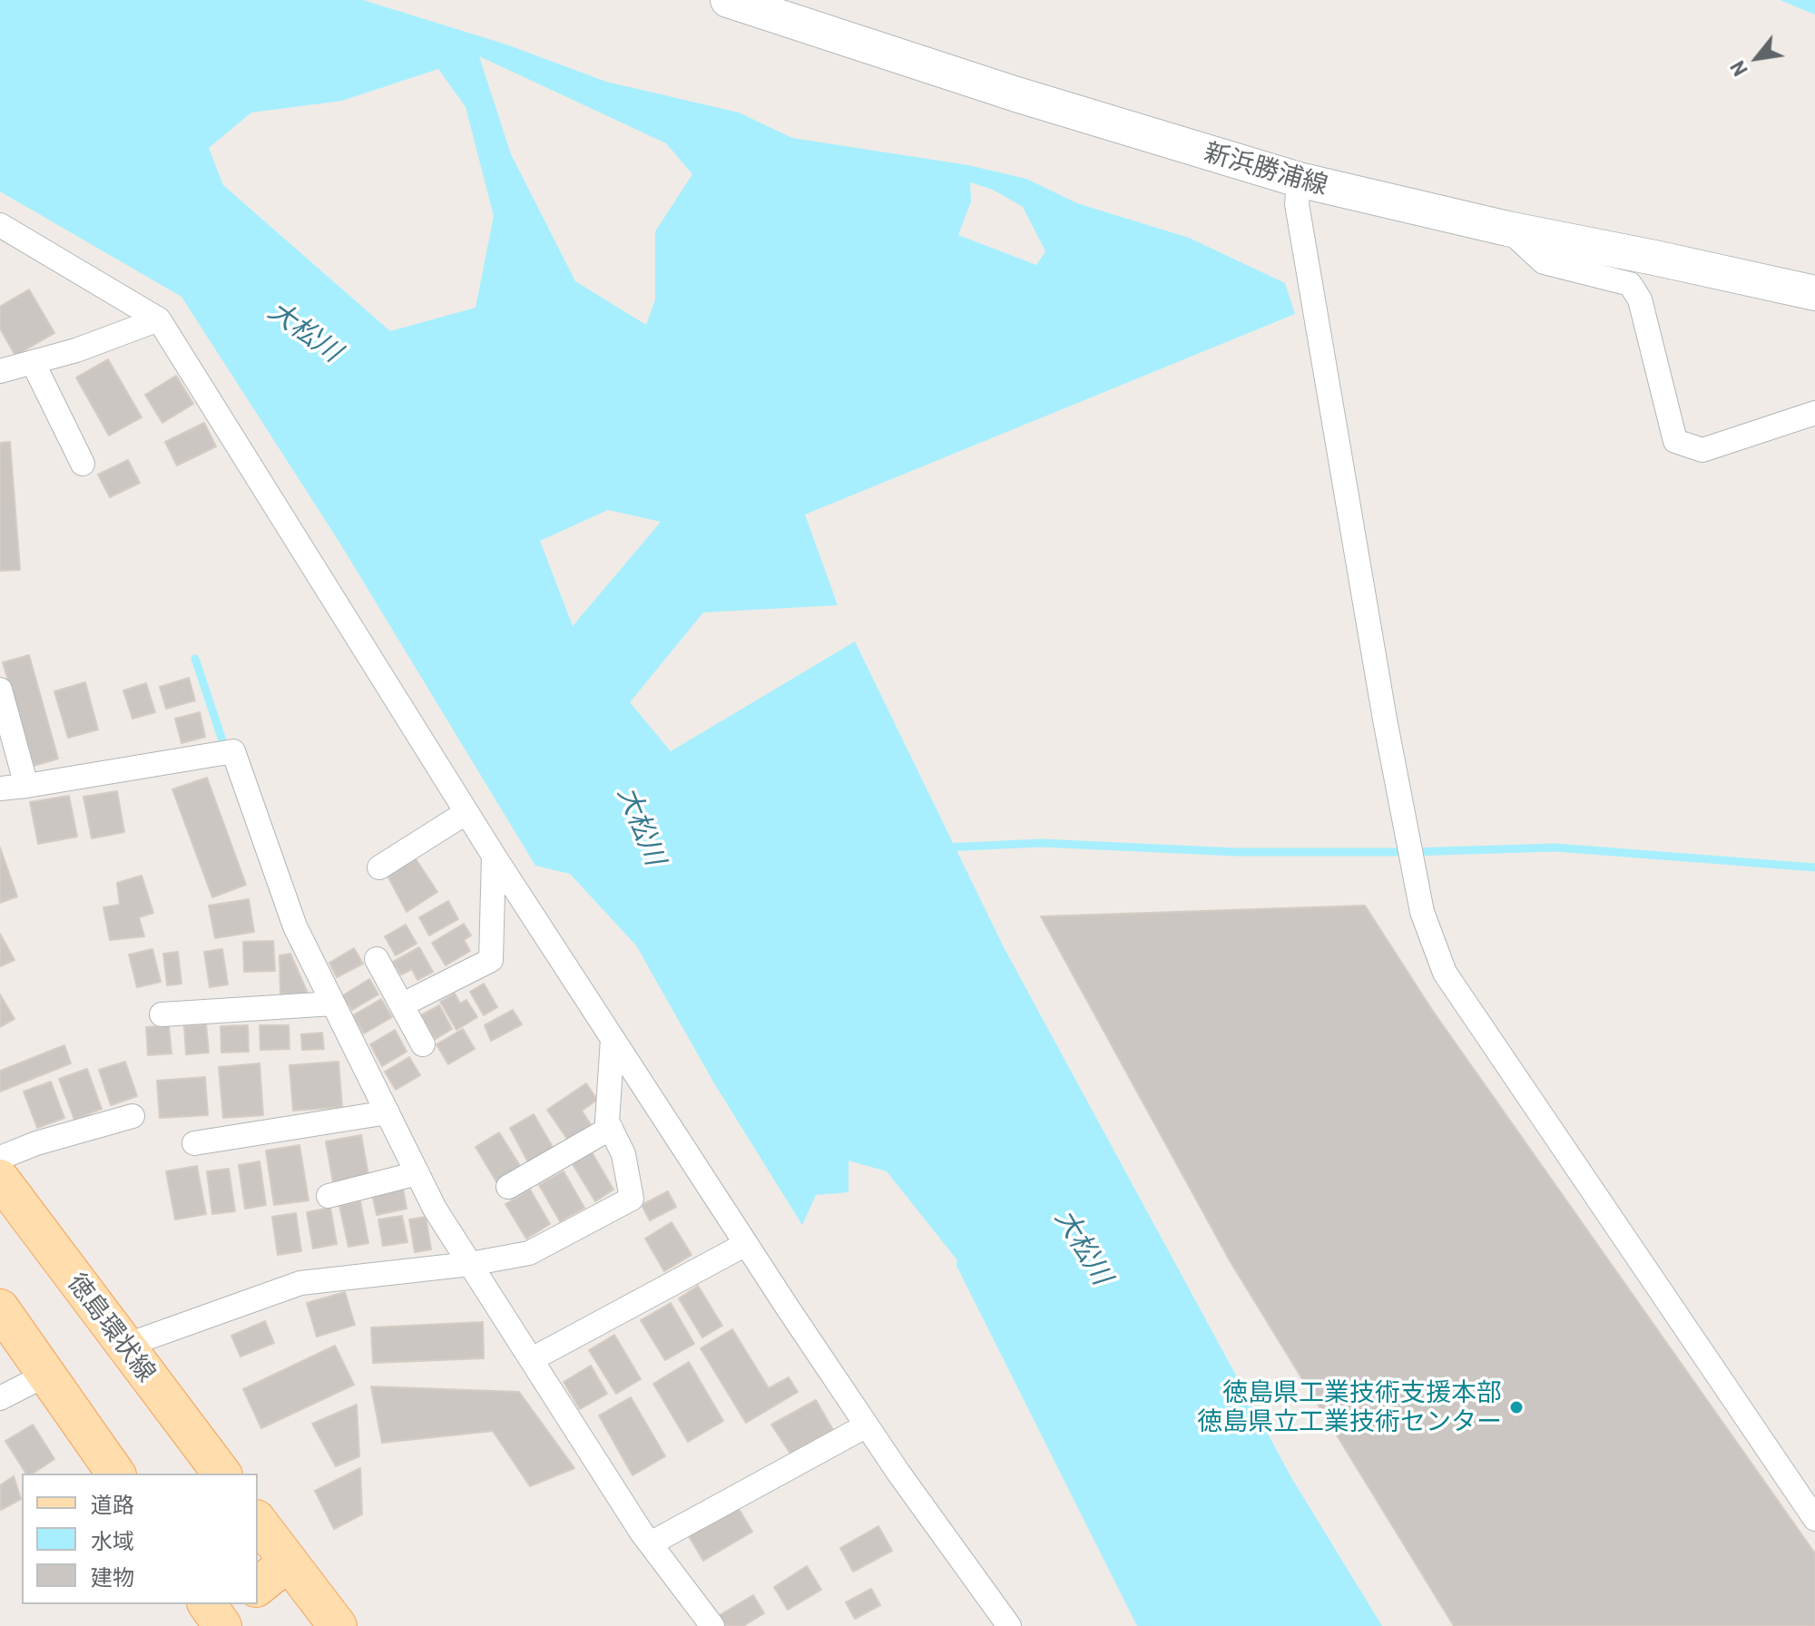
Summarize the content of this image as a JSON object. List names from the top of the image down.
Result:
{
  "streets": {
    "main road": ["新浜勝浦線", "徳島環状線"]
  },
  "water": ["大松川"],
  "places": ["徳島県工業技術支援本部 徳島県立工業技術センター"],
  "legend": ["道路", "水域", "建物"],
  "north": "bottom left"
}
